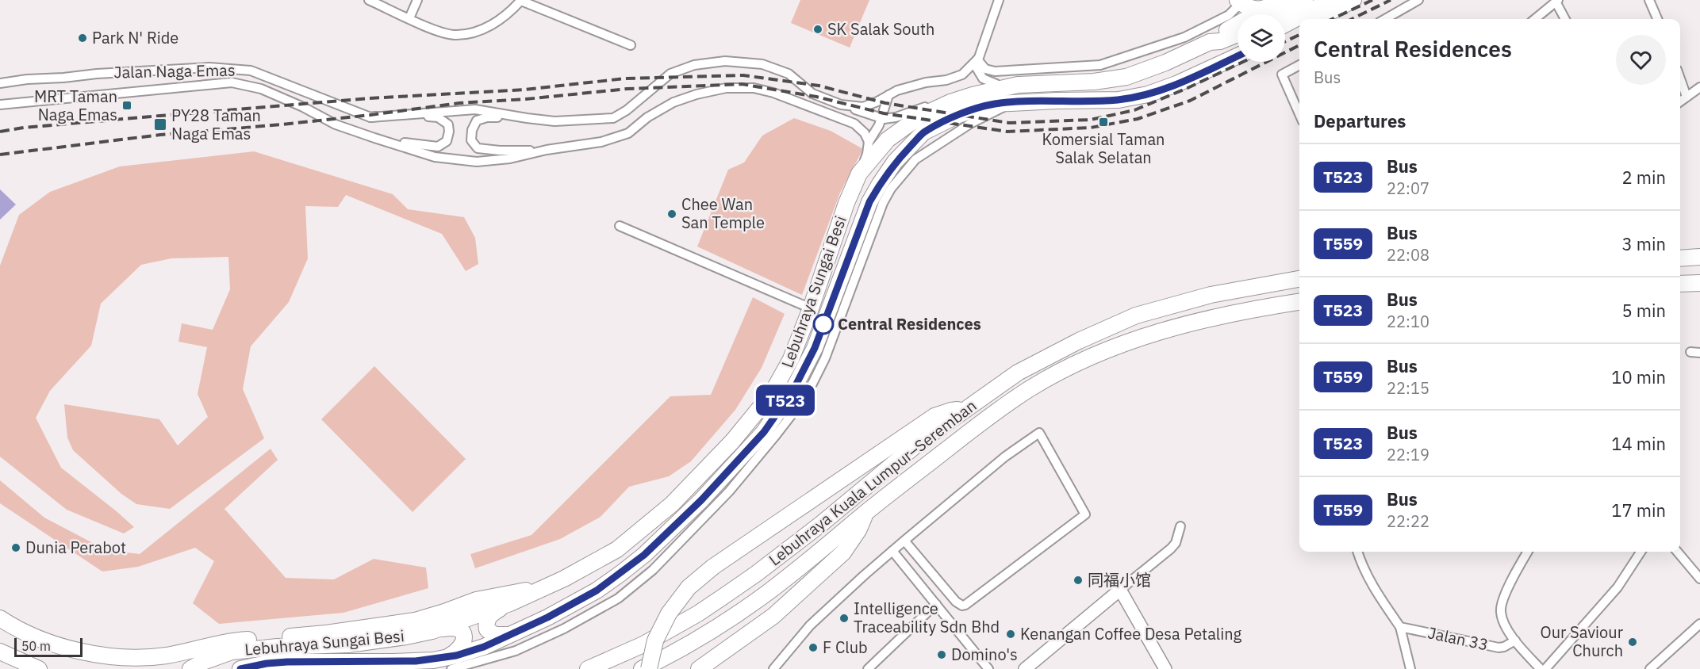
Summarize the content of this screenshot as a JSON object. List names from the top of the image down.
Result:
{
  "streets": {
    "highway": ["Lebuhraya Sungai Besi", "Lebuhraya Kuala Lumpur–Seremban"],
    "street": ["Jalan Naga Emas", "Jalan 33"]
  },
  "places": {
    "other": [
      "SK Salak South",
      "Park N' Ride",
      "Chee Wan San Temple",
      "Central Residences",
      "Dunia Perabot",
      "同福小馆",
      "Intelligence Traceability Sdn Bhd",
      "Kenangan Coffee Desa Petaling",
      "Our Saviour Church",
      "F Club",
      "Domino's"
    ],
    "transit": ["MRT Taman Naga Emas", "Komersial Taman Salak Selatan", "PY28 Taman Naga Emas"]
  },
  "lines": ["bus line T523"],
  "scale_bar": "50 m",
  "page": {
    "on_map": "T523",
    "heading": [
      ["Central Residences", "Bus"],
      "Departures"
    ],
    "list": [
      {
        "mark": "T523",
        "name": "Bus",
        "note": "22:07",
        "value": "2 min"
      },
      {
        "mark": "T559",
        "name": "Bus",
        "note": "22:08",
        "value": "3 min"
      },
      {
        "mark": "T523",
        "name": "Bus",
        "note": "22:10",
        "value": "5 min"
      },
      {
        "mark": "T559",
        "name": "Bus",
        "note": "22:15",
        "value": "10 min"
      },
      {
        "mark": "T523",
        "name": "Bus",
        "note": "22:19",
        "value": "14 min"
      },
      {
        "mark": "T559",
        "name": "Bus",
        "note": "22:22",
        "value": "17 min"
      }
    ],
    "scale": "50 m"
  }
}
